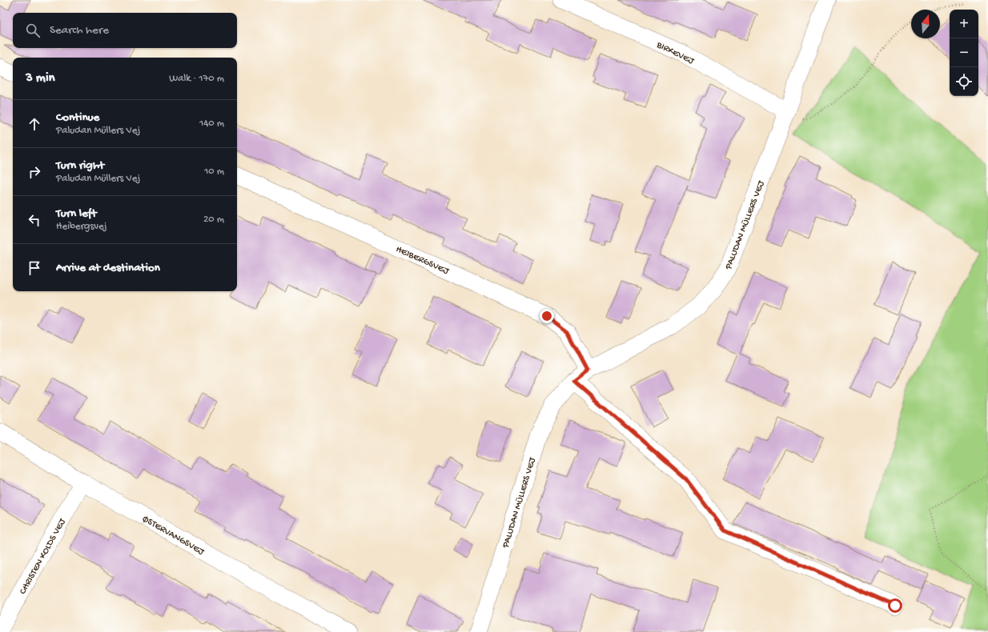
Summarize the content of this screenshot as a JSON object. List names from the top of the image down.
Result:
{
  "streets": {
    "street": [
      "BIRKEVEJ",
      "PALUDAN MÜLLERS VEJ",
      "HEIBERGSVEJ",
      "ØSTERVANGSVEJ",
      "CHRISTEN KOLDS VEJ"
    ]
  },
  "crossings": [
    ["BIRKEVEJ", "PALUDAN MÜLLERS VEJ"],
    ["PALUDAN MÜLLERS VEJ", "HEIBERGSVEJ"],
    ["ØSTERVANGSVEJ", "CHRISTEN KOLDS VEJ"]
  ],
  "north": "top",
  "page": {
    "map_buttons": ["+", "−"],
    "search": "Search here",
    "heading": ["3 min", "Walk · 170 m"],
    "list": [
      ["Continue", "Paludan Müllers Vej", "140 m"],
      ["Turn right", "Paludan Müllers Vej", "10 m"],
      ["Turn left", "Heibergsvej", "20 m"],
      "Arrive at destination"
    ]
  }
}
